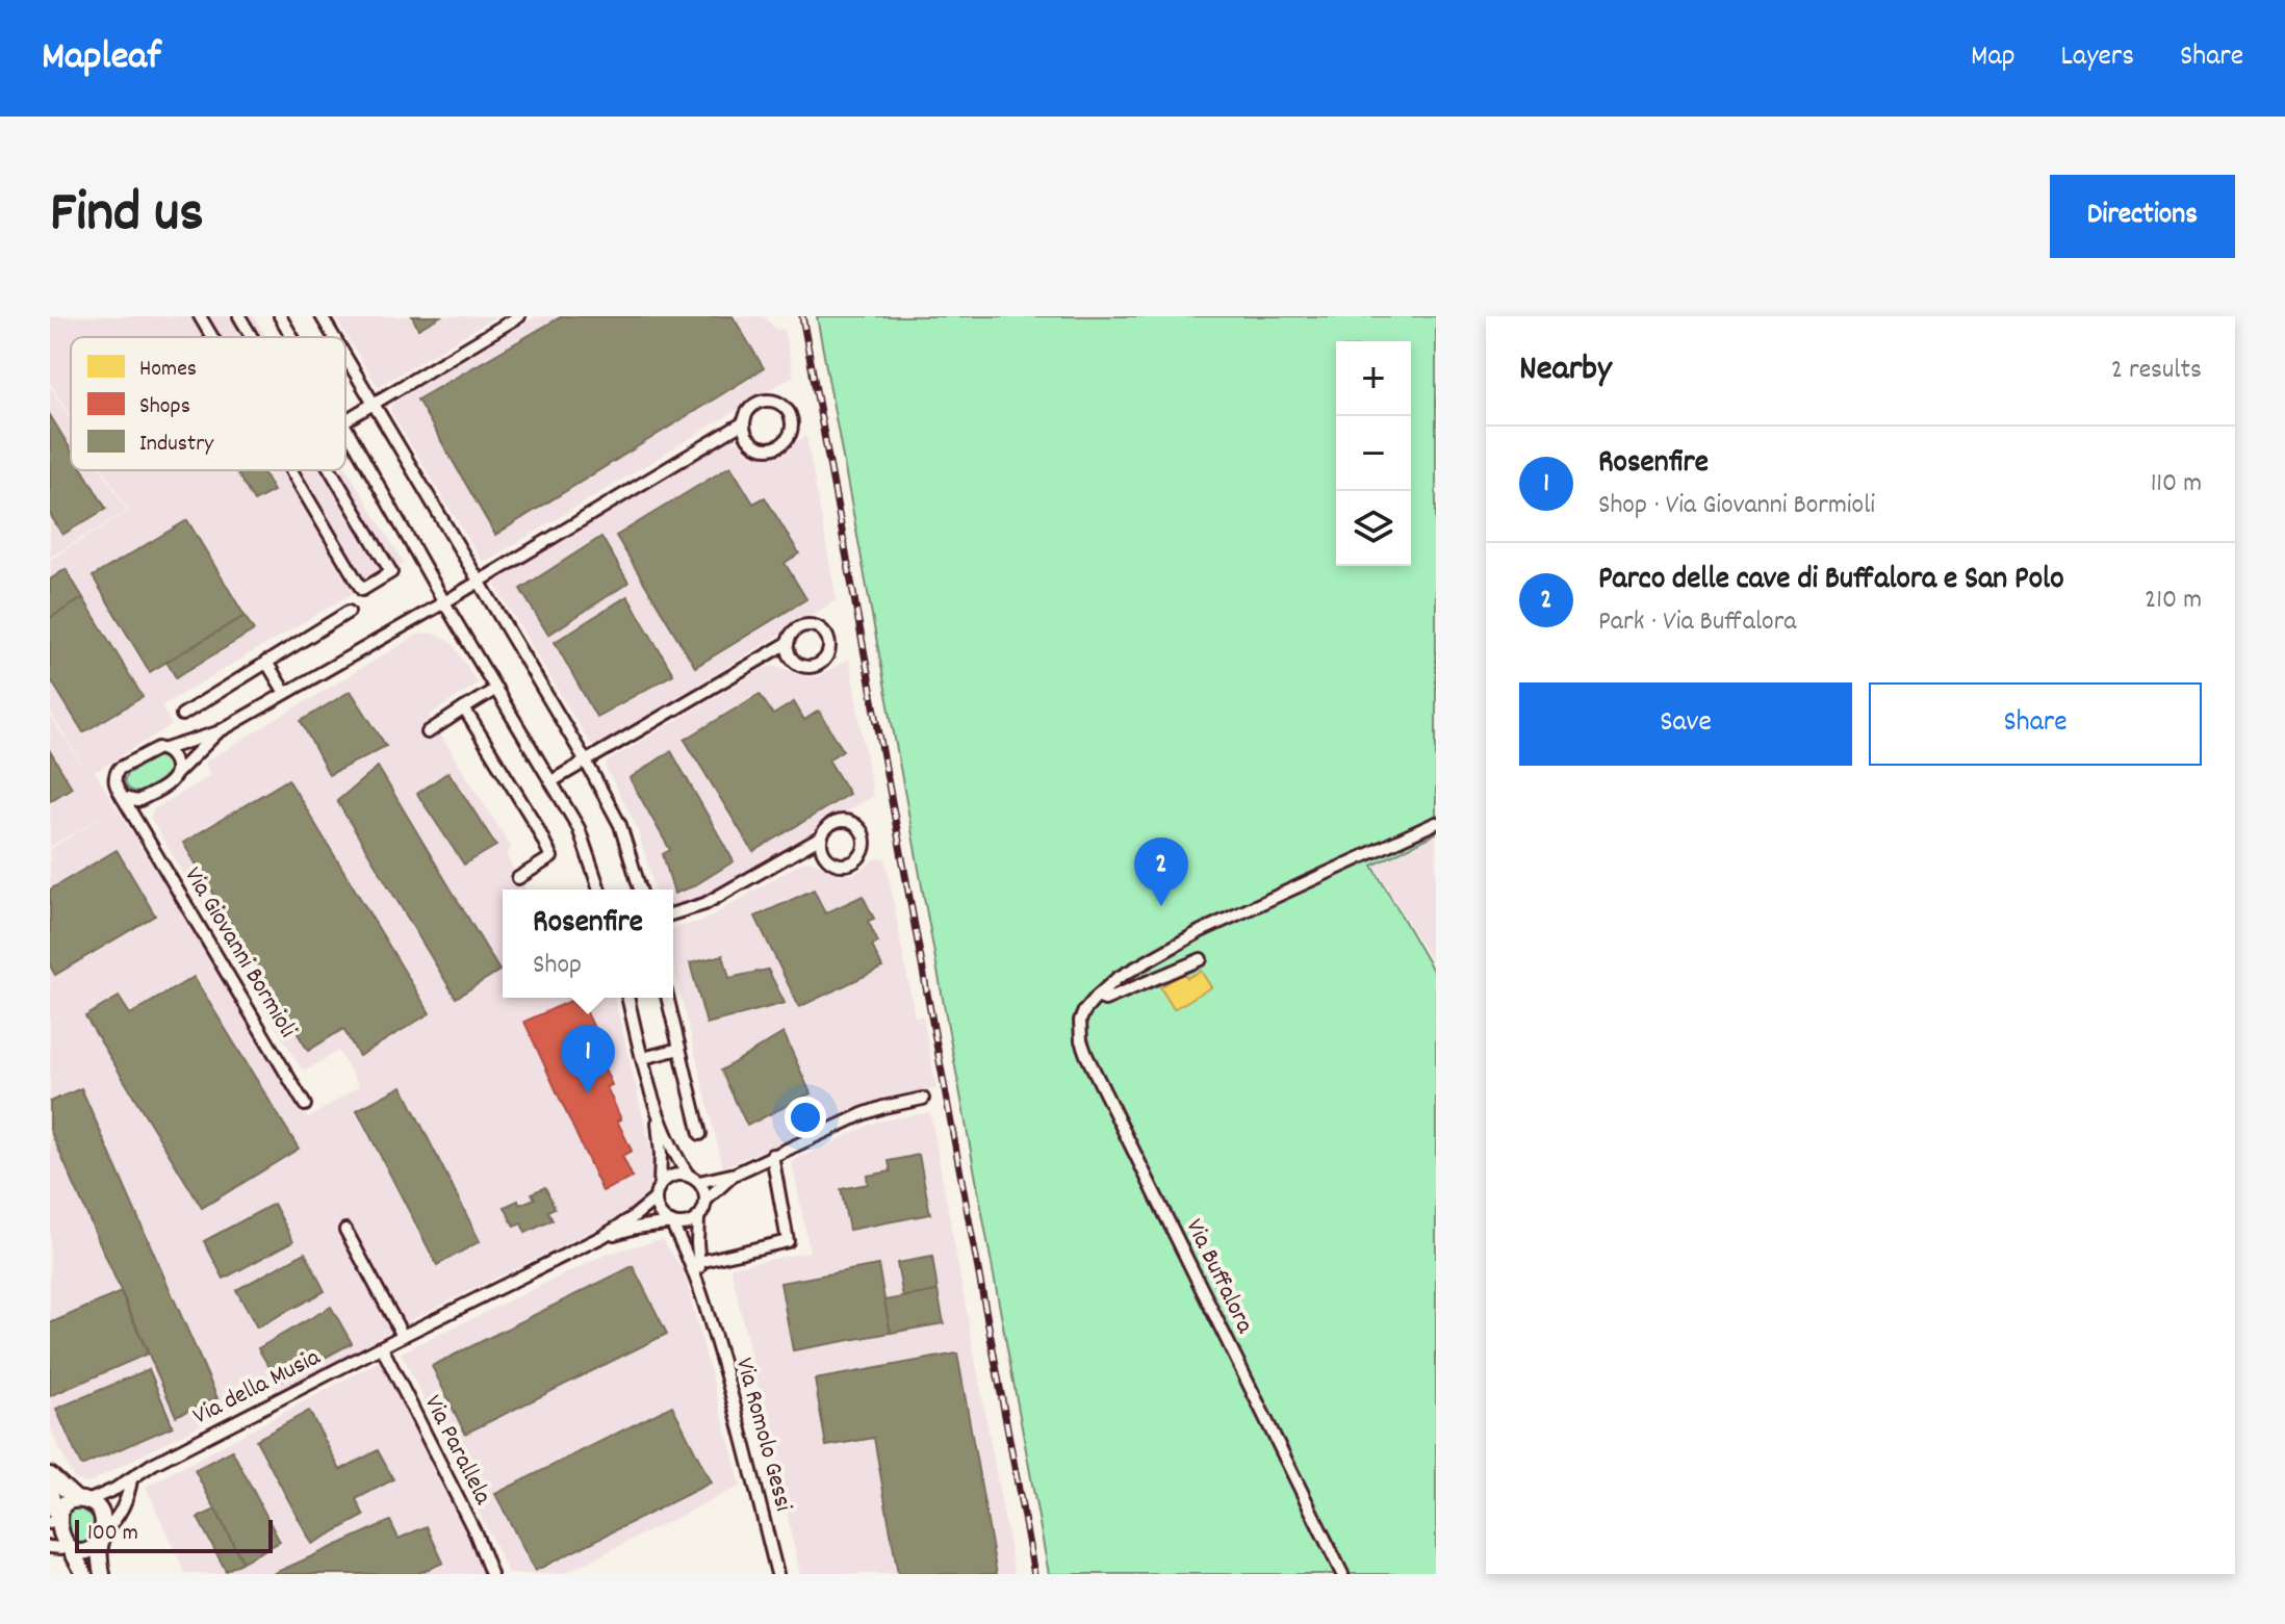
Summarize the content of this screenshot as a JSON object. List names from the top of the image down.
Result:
{
  "streets": {
    "street": [
      "Via Giovanni Bormioli",
      "Via Buffalora",
      "Via della Musia",
      "Via Romolo Gessi",
      "Via Parallela"
    ]
  },
  "crossings": [
    ["Via della Musia", "Via Romolo Gessi"],
    ["Via della Musia", "Via Parallela"]
  ],
  "legend": ["Homes", "Shops", "Industry"],
  "scale_bar": "100 m",
  "page": {
    "header": "Mapleaf",
    "nav": ["Map", "Layers", "Share"],
    "title": "Find us",
    "buttons": [
      "Directions",
      ["Save", "Share"]
    ],
    "heading": ["Nearby", "2 results"],
    "map_buttons": ["+", "−"],
    "list": [
      {
        "mark": "1",
        "name": "Rosenfire",
        "note": "Shop · Via Giovanni Bormioli",
        "value": "110 m"
      },
      {
        "mark": "2",
        "name": "Parco delle cave di Buffalora e San Polo",
        "note": "Park · Via Buffalora",
        "value": "210 m"
      }
    ],
    "pins": ["2", "1"],
    "popup": ["Rosenfire", "Shop"],
    "scale": "100 m"
  }
}
